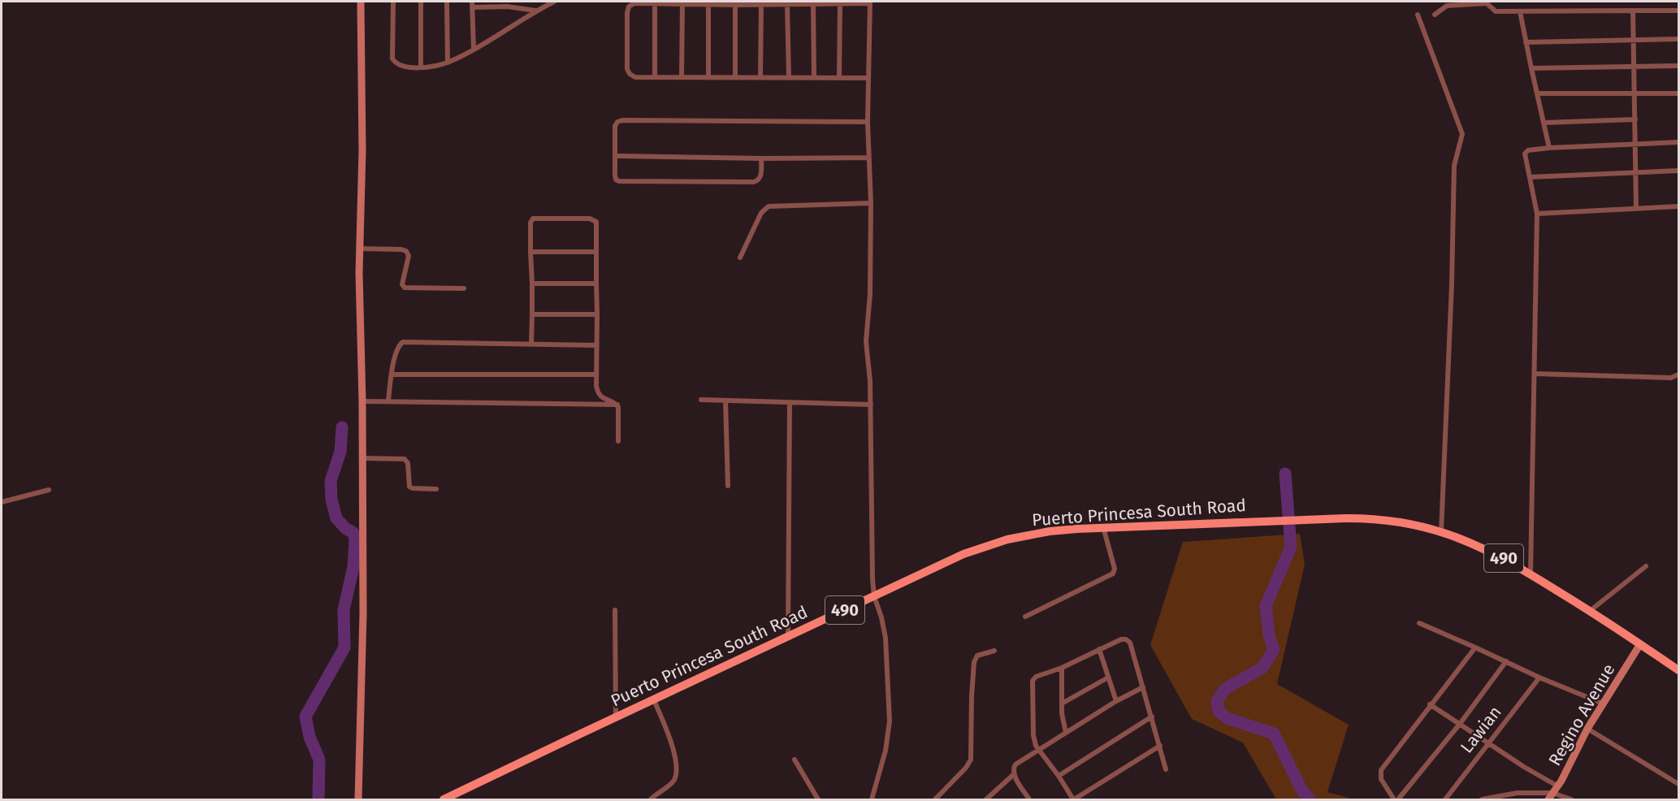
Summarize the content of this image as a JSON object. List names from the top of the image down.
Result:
{
  "streets": {
    "main road": ["Puerto Princesa South Road", "490"],
    "street": ["Regino Avenue", "Lawian"]
  },
  "crossings": [
    ["Puerto Princesa South Road", "Regino Avenue"]
  ]
}
